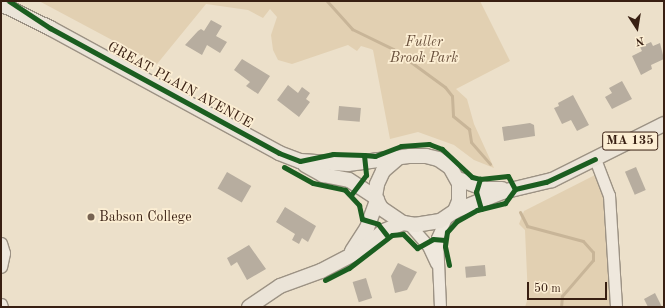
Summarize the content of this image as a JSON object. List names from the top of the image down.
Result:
{
  "streets": {
    "main road": ["GREAT PLAIN AVENUE", "MA 135"]
  },
  "crossings": [
    ["GREAT PLAIN AVENUE", "MA 135"]
  ],
  "parks": ["Fuller Brook Park"],
  "places": ["Babson College"],
  "scale_bar": "50 m",
  "north": "bottom"
}
